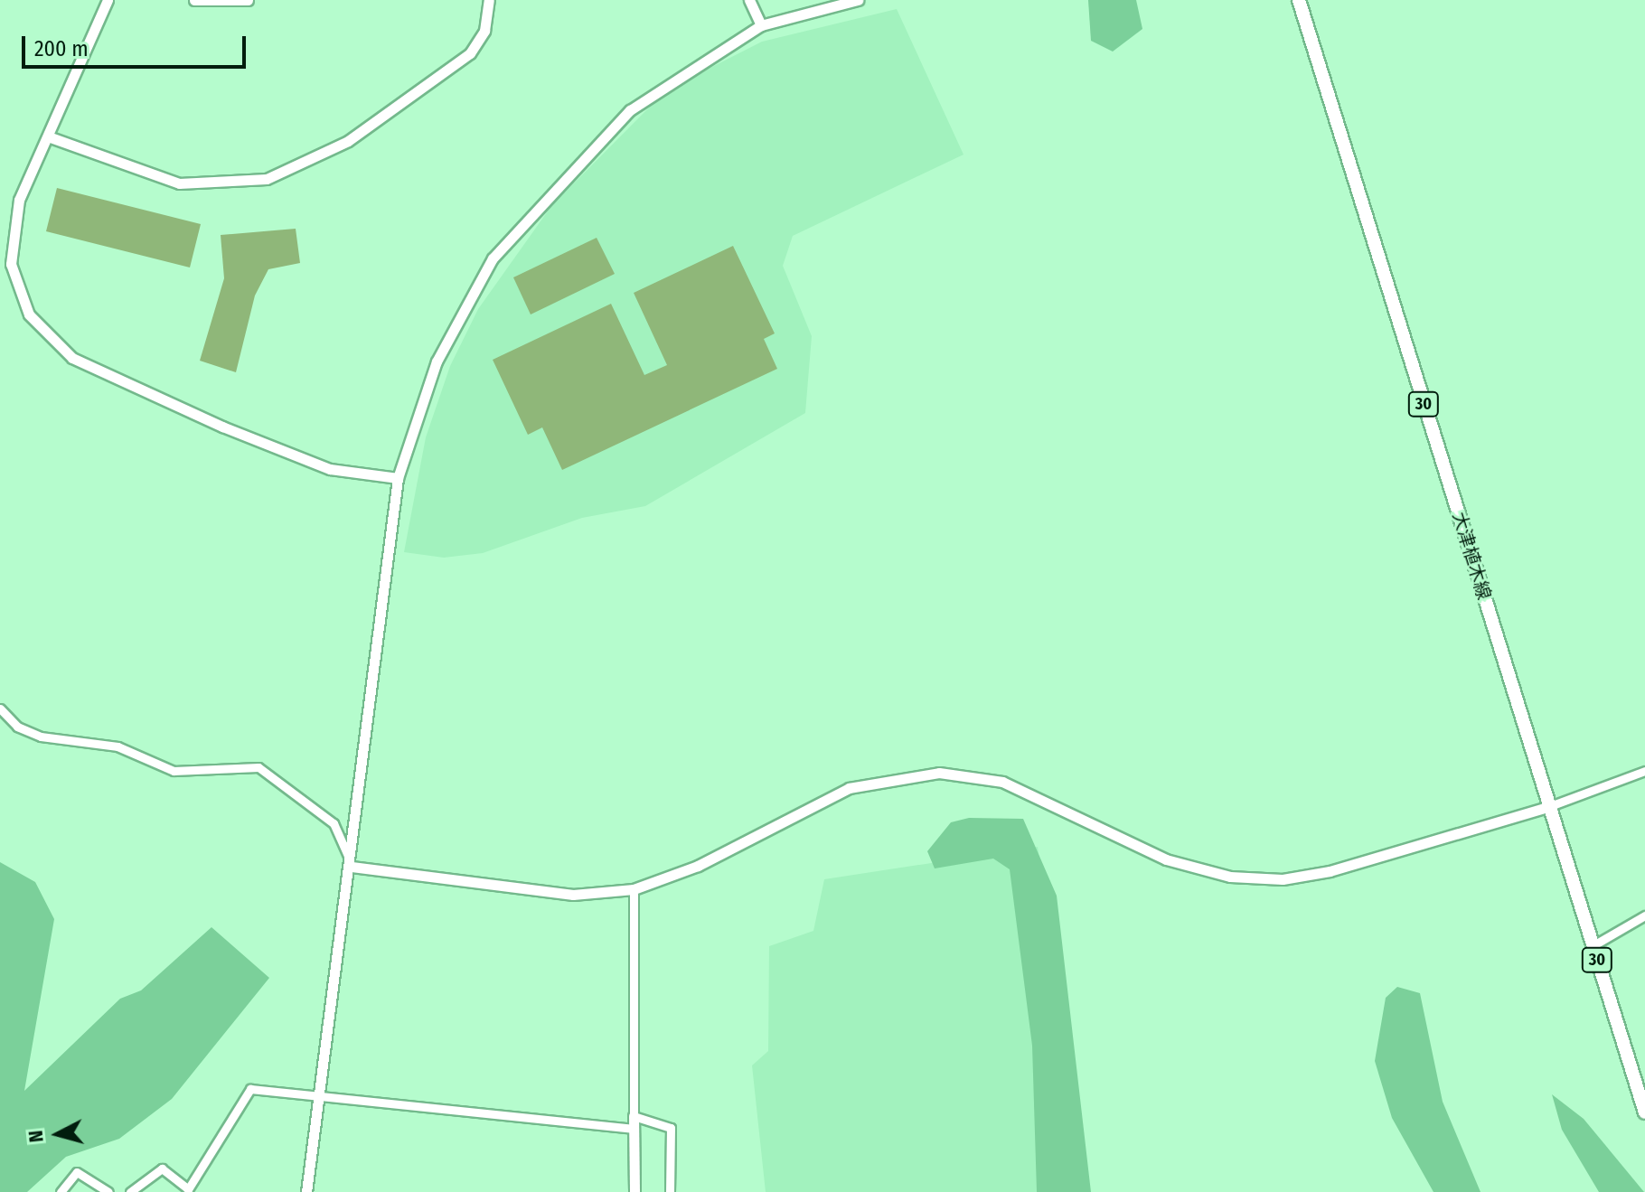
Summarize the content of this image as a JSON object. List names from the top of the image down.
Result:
{
  "streets": {
    "main road": ["30", "大津植木線"]
  },
  "scale_bar": "200 m",
  "north": "left"
}
